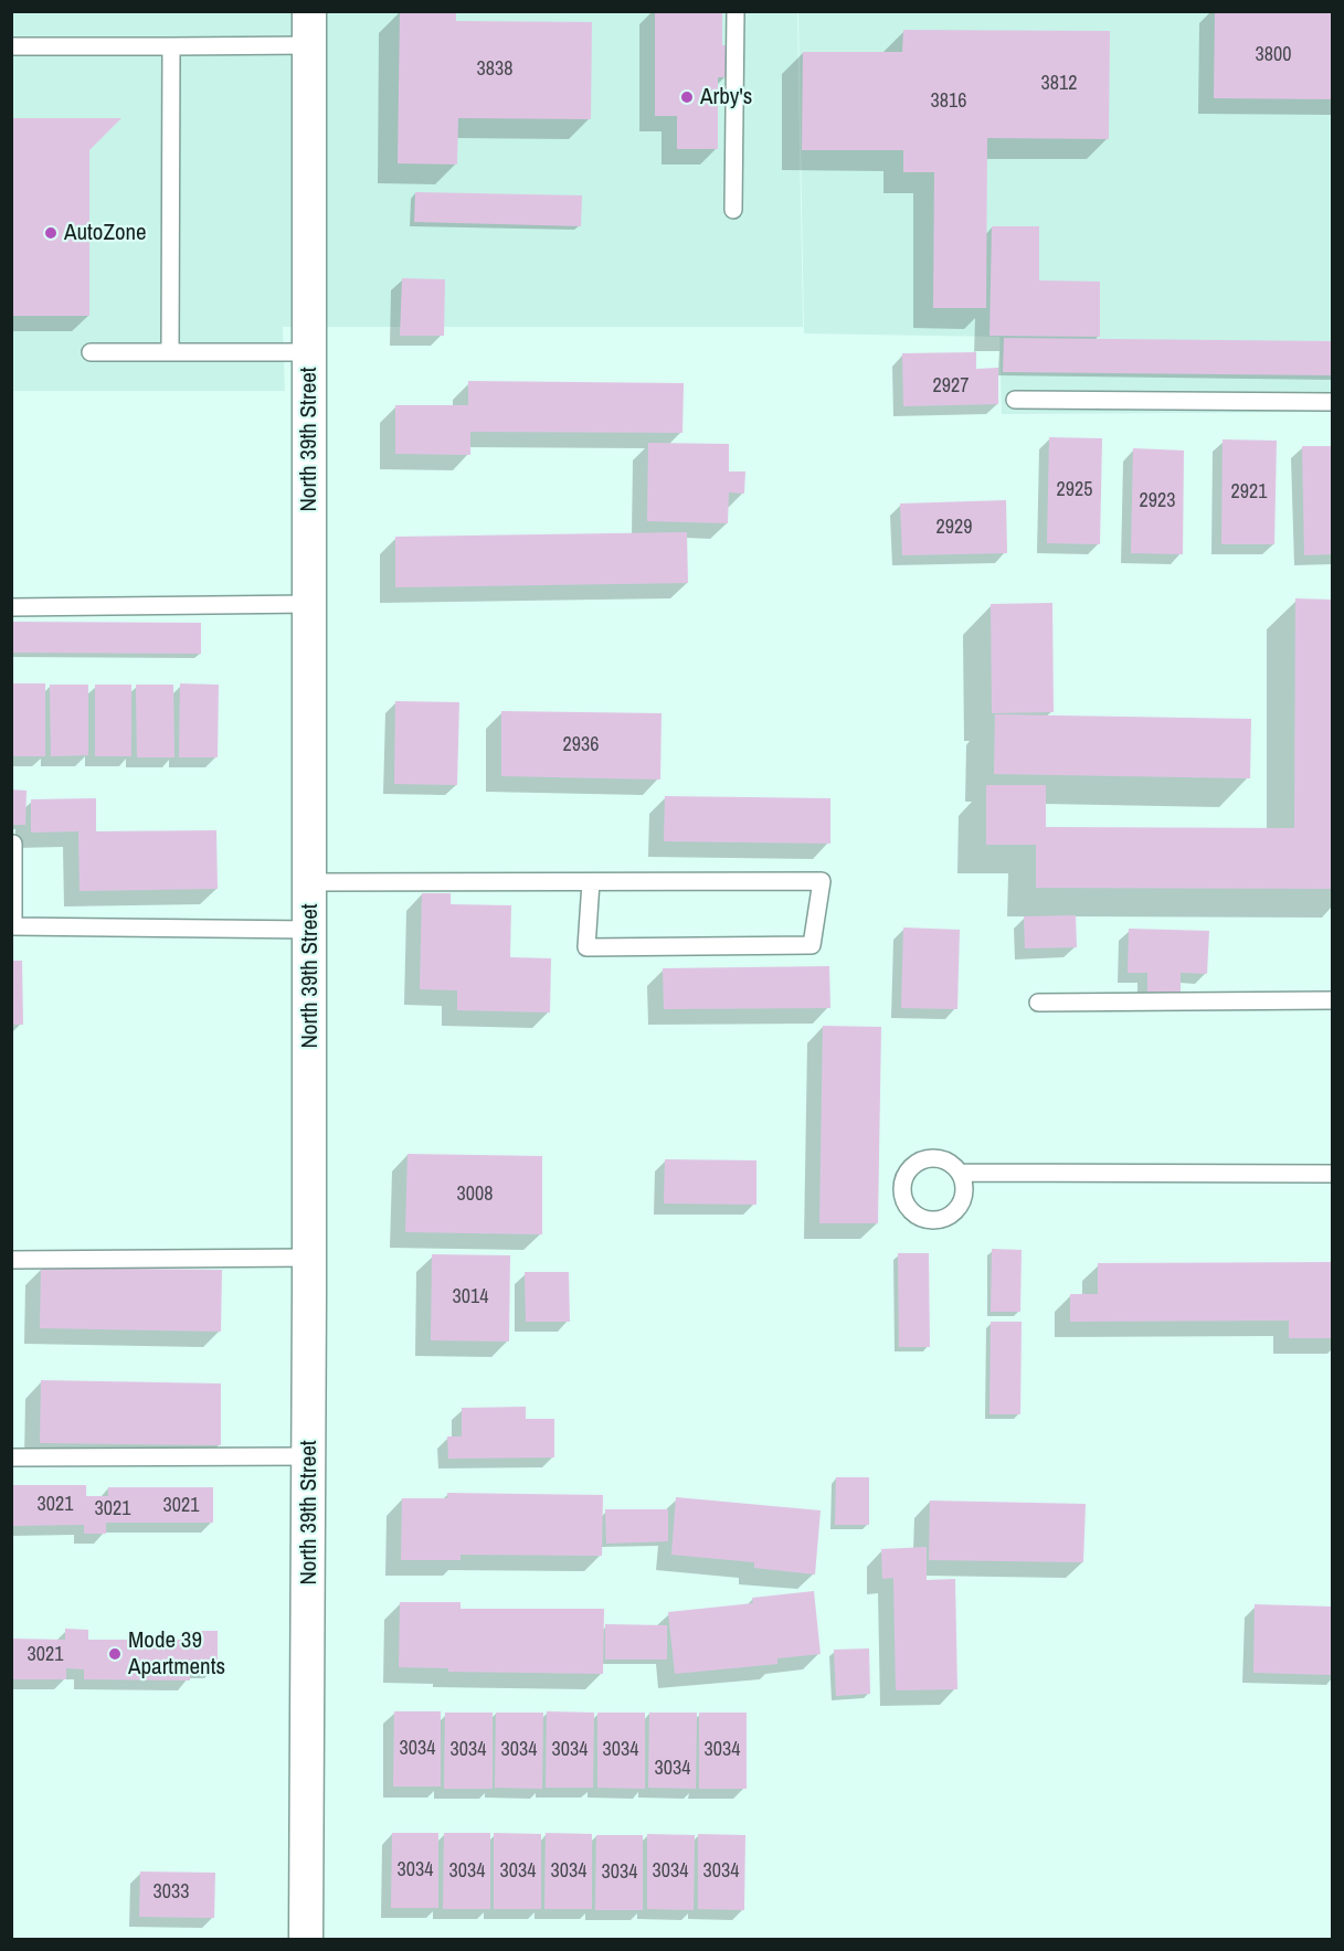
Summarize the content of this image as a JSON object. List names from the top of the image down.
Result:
{
  "streets": {
    "street": ["North 39th Street"]
  },
  "places": ["Arby's", "AutoZone", "Mode 39 Apartments"],
  "house_numbers": [
    "3800",
    "3838",
    "3812",
    "3816",
    "2927",
    "2925",
    "2921",
    "2923",
    "2929",
    "2936",
    "3008",
    "3014",
    "3021",
    "3021",
    "3021",
    "3021",
    "3034",
    "3034",
    "3034",
    "3034",
    "3034",
    "3034",
    "3034",
    "3034",
    "3034",
    "3034",
    "3034",
    "3034",
    "3034",
    "3034",
    "3033"
  ]
}
